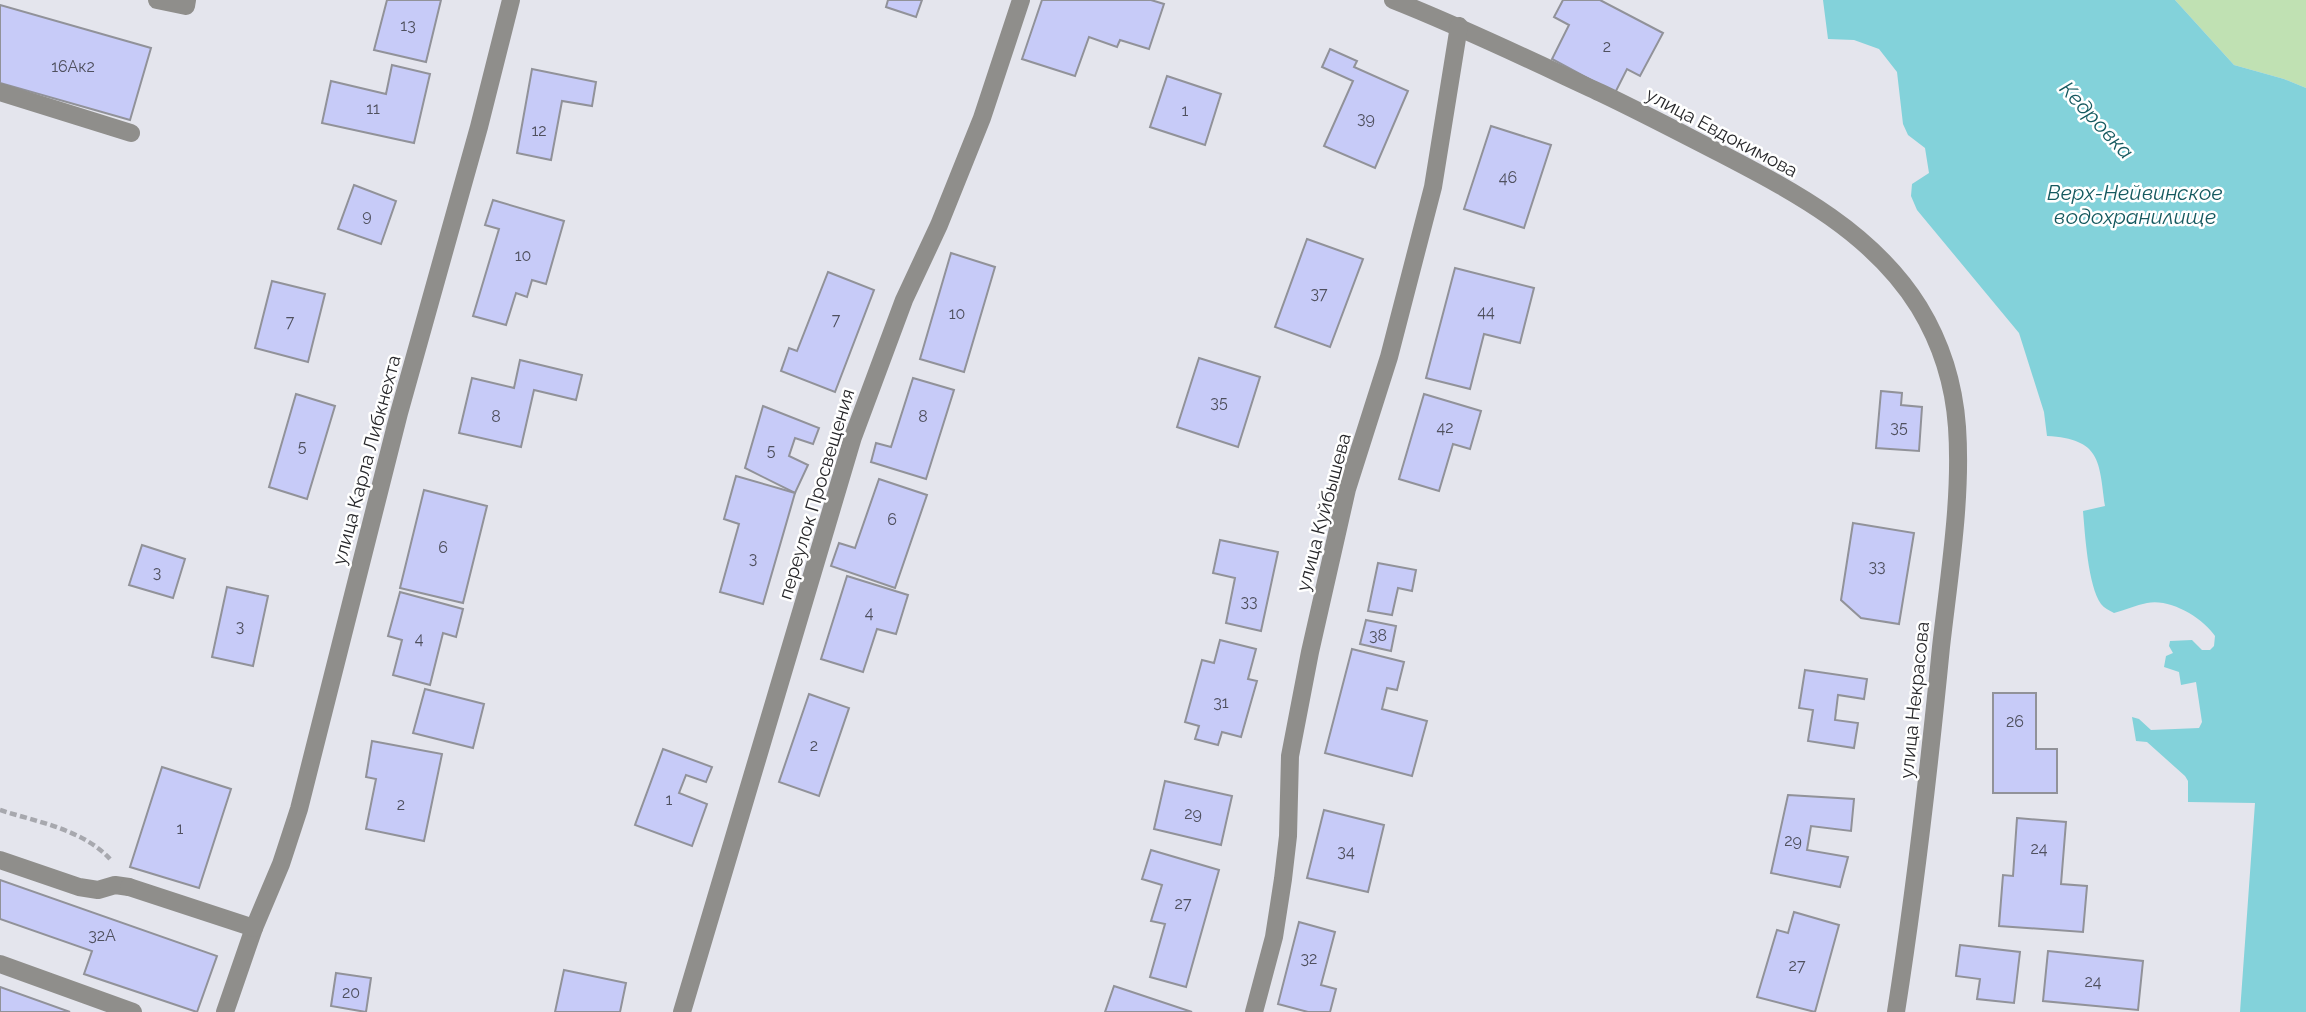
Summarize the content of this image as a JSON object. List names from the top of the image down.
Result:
{
  "streets": {
    "street": [
      "улица Евдокимова",
      "улица Карла Либкнехта",
      "переулок Просвещения",
      "улица Куйбышева",
      "улица Некрасова"
    ]
  },
  "crossings": [
    ["улица Евдокимова", "улица Куйбышева"],
    ["улица Евдокимова", "улица Некрасова"]
  ],
  "water": ["Кедровка", "Верх-Нейвинское водохранилище"],
  "house_numbers": [
    "13",
    "2",
    "16Ак2",
    "11",
    "1",
    "39",
    "12",
    "46",
    "9",
    "10",
    "37",
    "44",
    "10",
    "7",
    "7",
    "35",
    "8",
    "8",
    "42",
    "35",
    "5",
    "5",
    "6",
    "6",
    "3",
    "33",
    "3",
    "33",
    "4",
    "3",
    "38",
    "4",
    "31",
    "26",
    "2",
    "1",
    "2",
    "29",
    "1",
    "29",
    "24",
    "34",
    "27",
    "32А",
    "32",
    "27",
    "24",
    "20"
  ]
}
